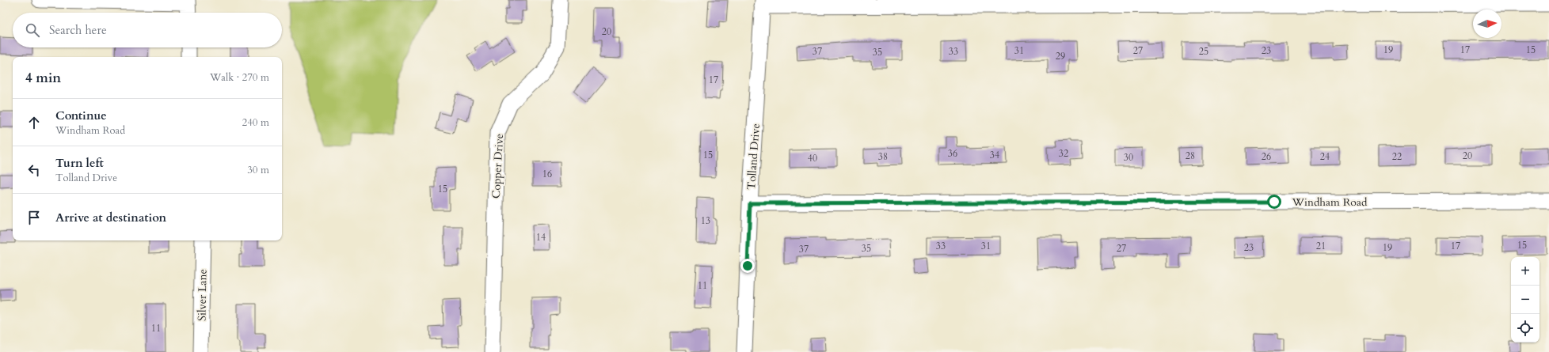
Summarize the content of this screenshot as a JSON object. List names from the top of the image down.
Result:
{
  "streets": {
    "street": [
      "Tolland Drive",
      "Copper Drive",
      "Windham Road",
      "Silver Lane"
    ]
  },
  "crossings": [
    ["Tolland Drive", "Windham Road"]
  ],
  "house_numbers": [
    "20",
    "19",
    "17",
    "15",
    "31",
    "27",
    "23",
    "37",
    "33",
    "25",
    "35",
    "29",
    "17",
    "36",
    "32",
    "15",
    "34",
    "28",
    "20",
    "38",
    "26",
    "24",
    "22",
    "30",
    "40",
    "16",
    "15",
    "13",
    "14",
    "15",
    "33",
    "31",
    "21",
    "17",
    "23",
    "19",
    "35",
    "27",
    "37",
    "11",
    "11"
  ],
  "north": "right",
  "page": {
    "search": "Search here",
    "heading": ["4 min", "Walk · 270 m"],
    "list": [
      ["Continue", "Windham Road", "240 m"],
      ["Turn left", "Tolland Drive", "30 m"],
      "Arrive at destination"
    ],
    "map_buttons": ["+", "−"]
  }
}
